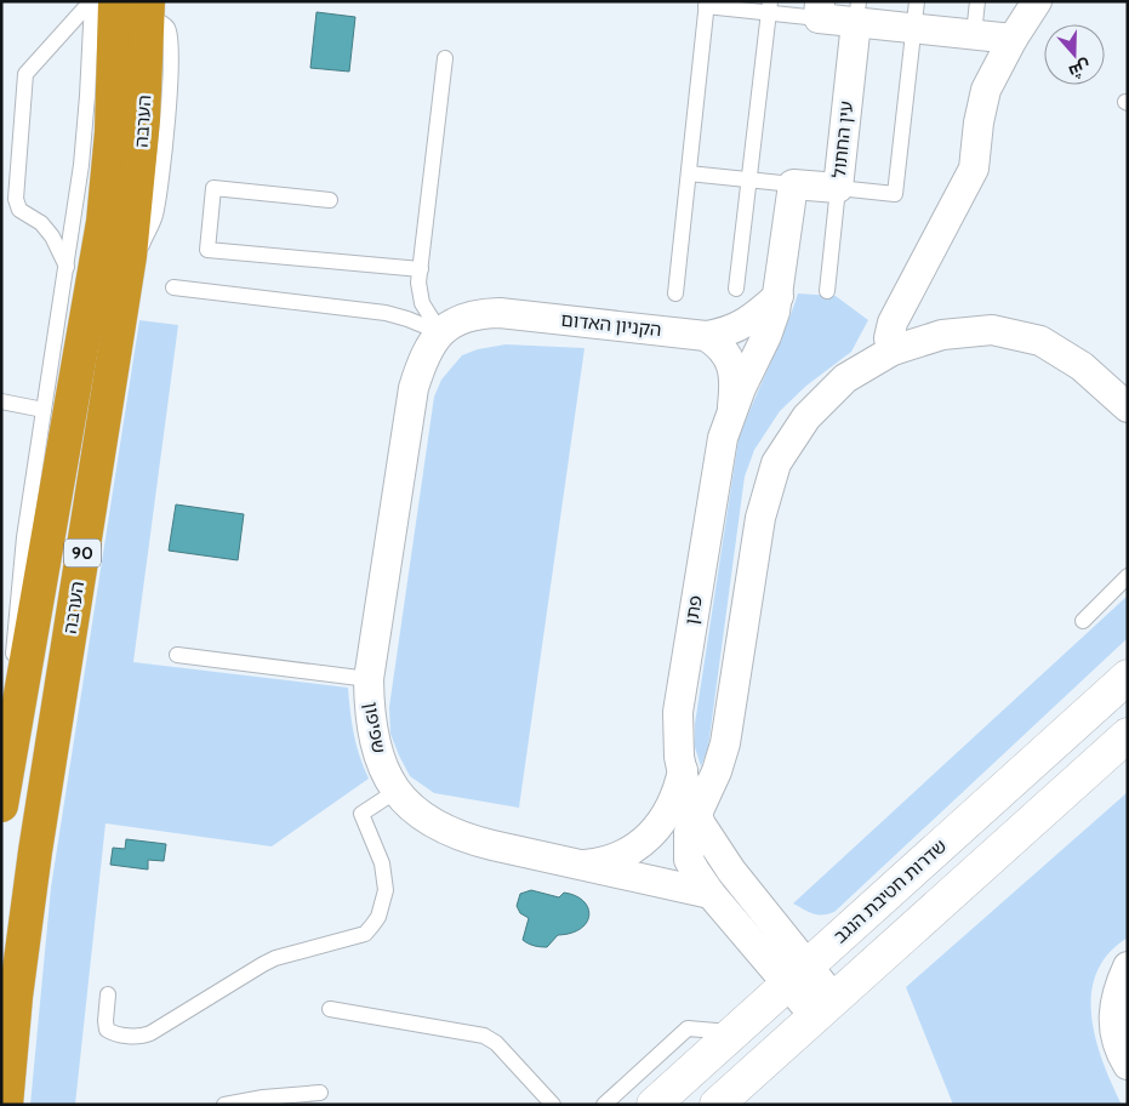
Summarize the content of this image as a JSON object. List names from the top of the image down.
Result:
{
  "streets": {
    "highway": ["הערבה", "90"],
    "main road": ["שדרות חטיבת הנגב"],
    "street": [
      "עין החתול",
      "הקניון האדום",
      "פתן",
      "שפיפון"
    ]
  },
  "crossings": [
    ["הקניון האדום", "שפיפון"],
    ["פתן", "שפיפון"],
    ["פתן", "שדרות חטיבת הנגב"]
  ],
  "north": "bottom"
}
